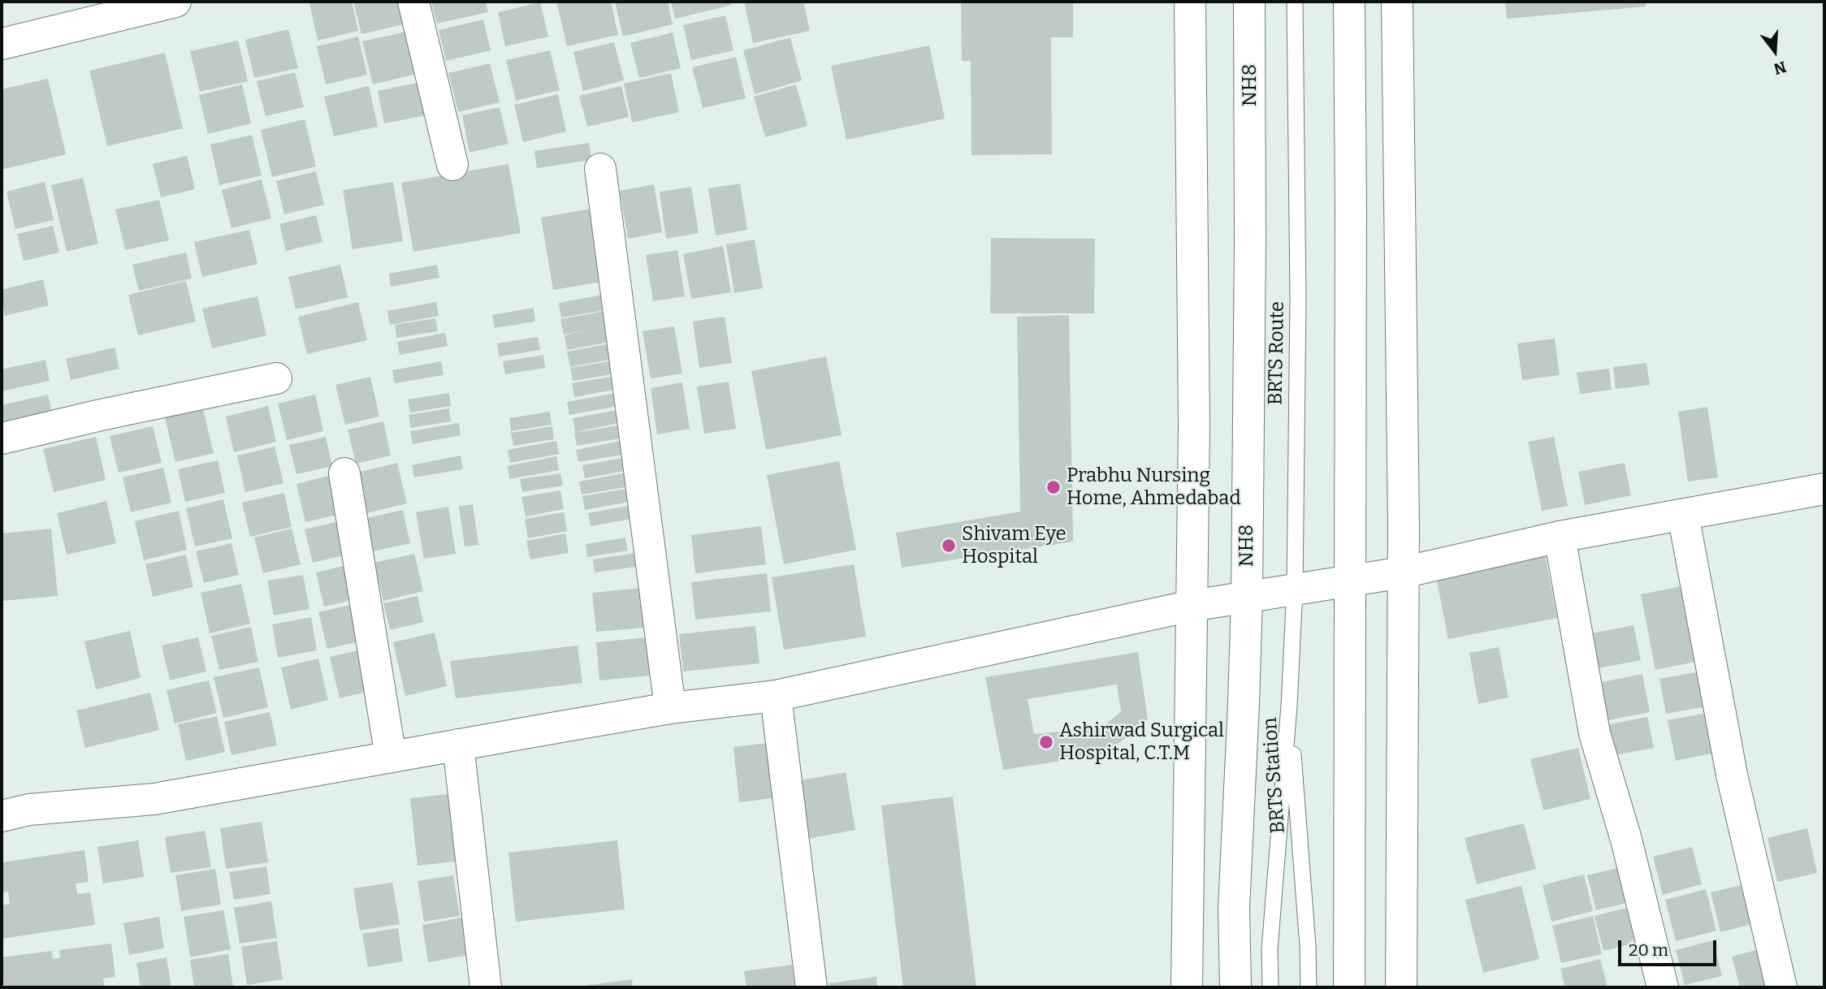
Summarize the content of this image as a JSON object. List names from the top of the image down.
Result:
{
  "streets": {
    "street": ["NH8"],
    "lane": ["BRTS Route", "BRTS Station"]
  },
  "crossings": [
    ["BRTS Route", "BRTS Station"]
  ],
  "places": ["Prabhu Nursing Home, Ahmedabad", "Shivam Eye Hospital", "Ashirwad Surgical Hospital, C.T.M"],
  "scale_bar": "20 m",
  "north": "bottom"
}
